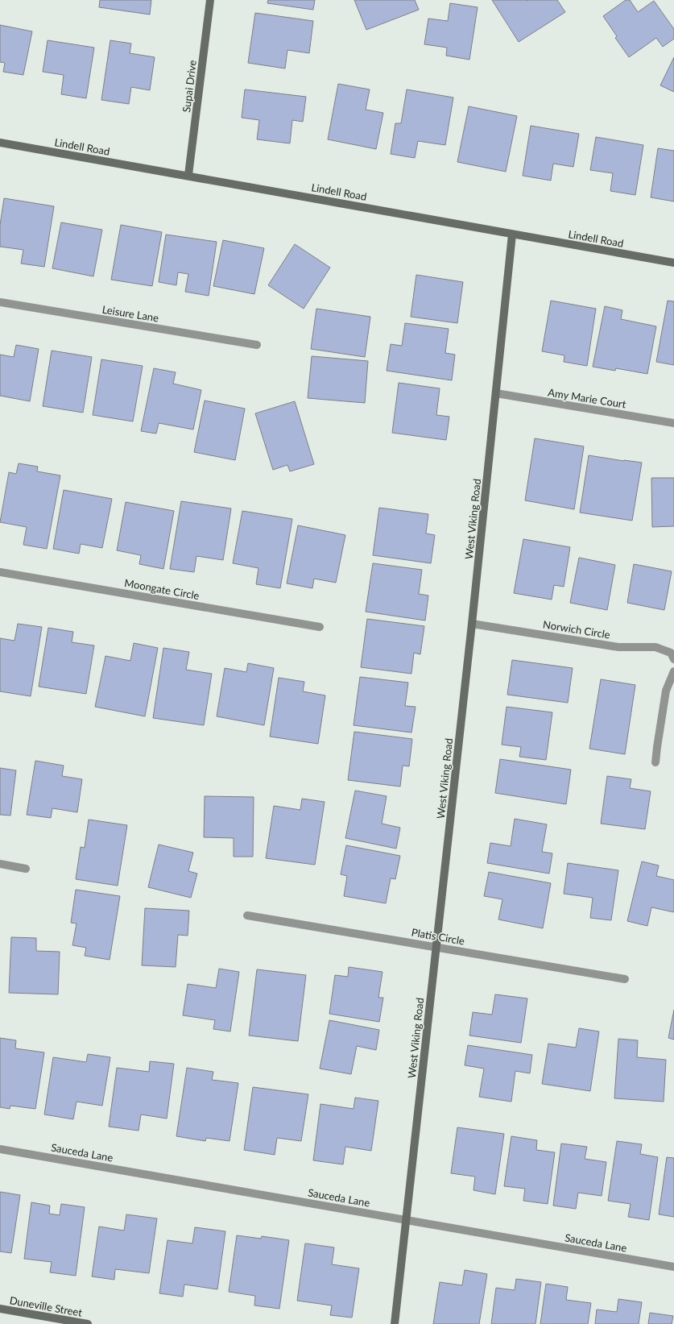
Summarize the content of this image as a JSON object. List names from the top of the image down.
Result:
{
  "streets": {
    "street": [
      "Supai Drive",
      "Lindell Road",
      "Leisure Lane",
      "Amy Marie Court",
      "West Viking Road",
      "Moongate Circle",
      "Norwich Circle",
      "Platis Circle",
      "Sauceda Lane",
      "Duneville Street"
    ]
  },
  "crossings": [
    ["Supai Drive", "Lindell Road"],
    ["Lindell Road", "West Viking Road"],
    ["Amy Marie Court", "West Viking Road"],
    ["West Viking Road", "Norwich Circle"],
    ["West Viking Road", "Platis Circle"],
    ["West Viking Road", "Sauceda Lane"]
  ]
}
